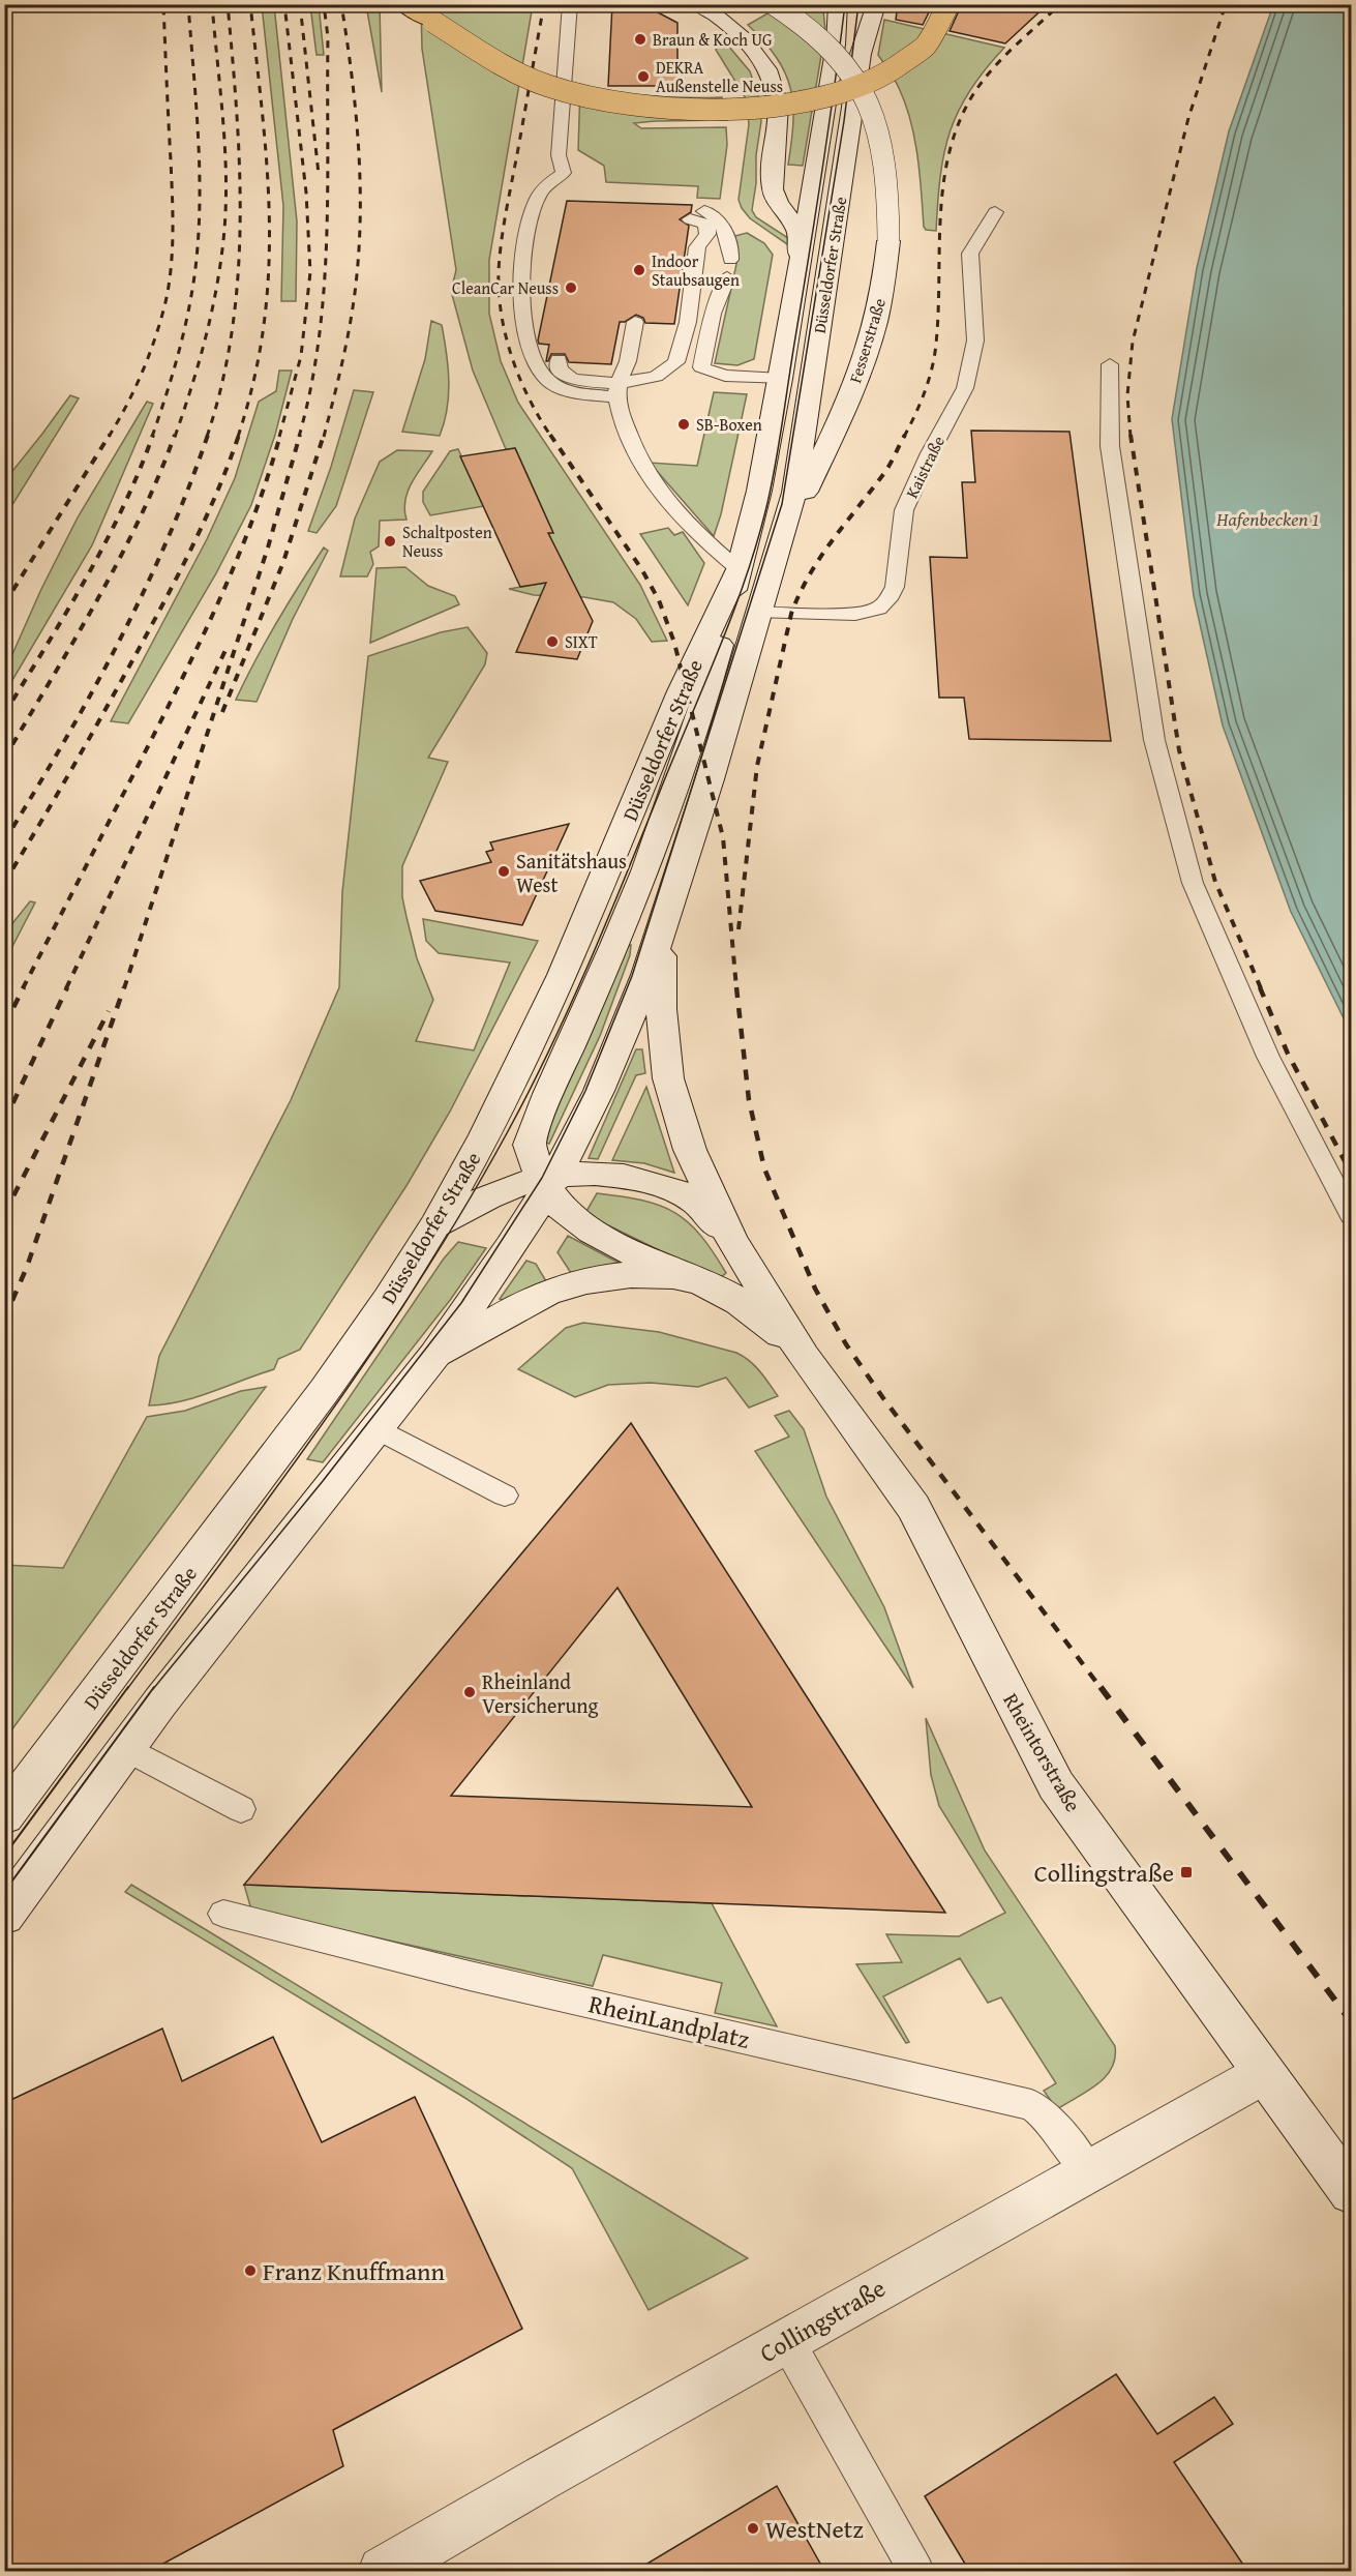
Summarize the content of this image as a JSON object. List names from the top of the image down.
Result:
{
  "streets": {
    "main road": [
      "Düsseldorfer Straße",
      "Fesserstraße",
      "Rheintorstraße",
      "Collingstraße"
    ],
    "lane": ["Kaistraße", "RheinLandplatz"]
  },
  "crossings": [
    ["Düsseldorfer Straße", "Fesserstraße"],
    ["Düsseldorfer Straße", "Kaistraße"],
    ["Düsseldorfer Straße", "Rheintorstraße"],
    ["Rheintorstraße", "Collingstraße"],
    ["RheinLandplatz", "Collingstraße"]
  ],
  "water": ["Hafenbecken 1"],
  "places": {
    "other": [
      "Braun & Koch UG",
      "DEKRA Außenstelle Neuss",
      "Indoor Staubsaugen",
      "CleanCar Neuss",
      "SB-Boxen",
      "Schaltposten Neuss",
      "SIXT",
      "Sanitätshaus West",
      "Rheinland Versicherung",
      "Franz Knuffmann",
      "WestNetz"
    ],
    "transit": ["Collingstraße"]
  }
}
